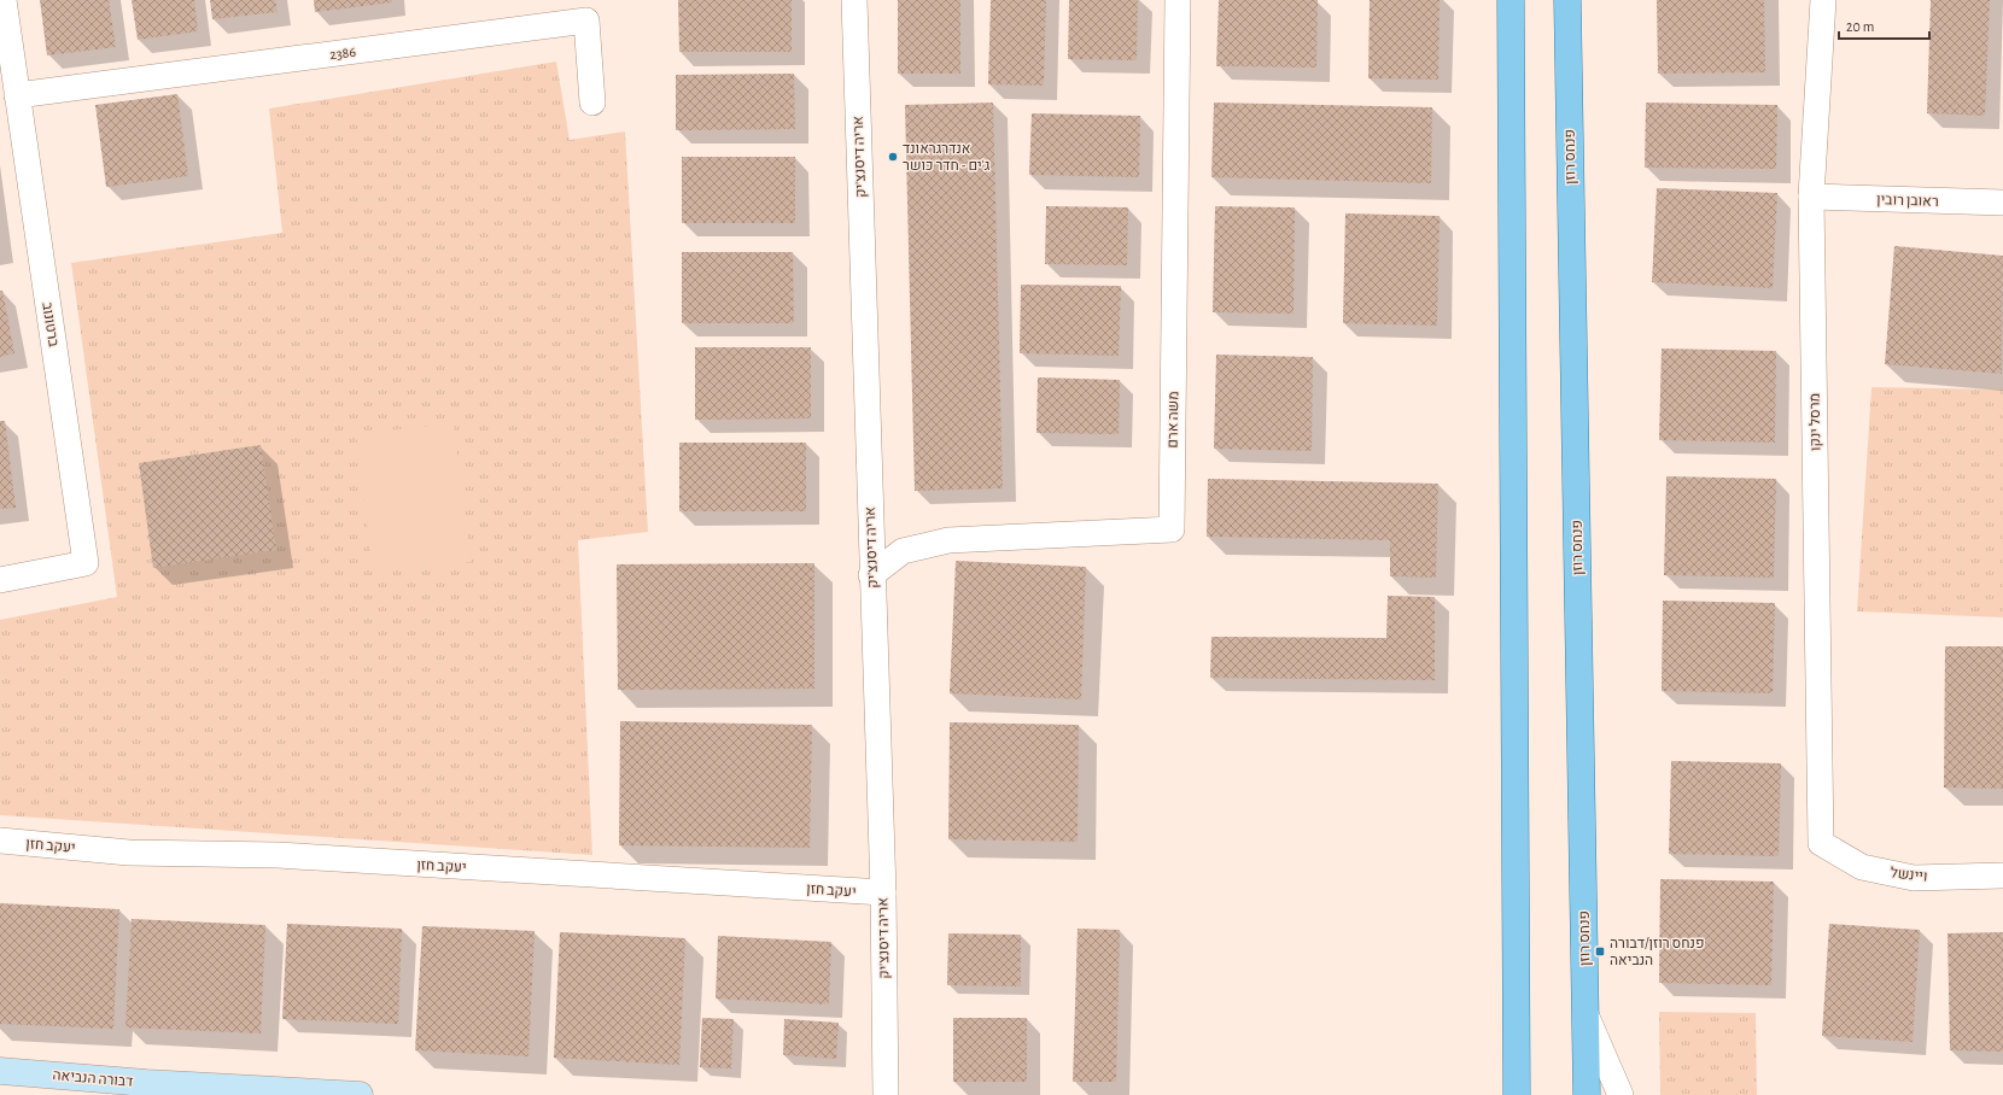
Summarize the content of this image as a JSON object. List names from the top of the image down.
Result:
{
  "streets": {
    "main road": ["פנחס רוזן"],
    "street": [
      "2386",
      "אריה דיסנצ'יק",
      "ראובן רובין",
      "ברטונוב",
      "משה ארם",
      "מרסל ינקו",
      "יעקב חזן",
      "ויינשל",
      "דבורה הנביאה"
    ]
  },
  "crossings": [
    ["2386", "ברטונוב"],
    ["אריה דיסנצ'יק", "משה ארם"],
    ["אריה דיסנצ'יק", "יעקב חזן"],
    ["ראובן רובין", "מרסל ינקו"],
    ["מרסל ינקו", "ויינשל"]
  ],
  "places": {
    "other": ["אנדרגראונד ג'ים - חדר כושר"],
    "transit": ["פנחס רוזן/דבורה הנביאה"]
  },
  "scale_bar": "20 m"
}
